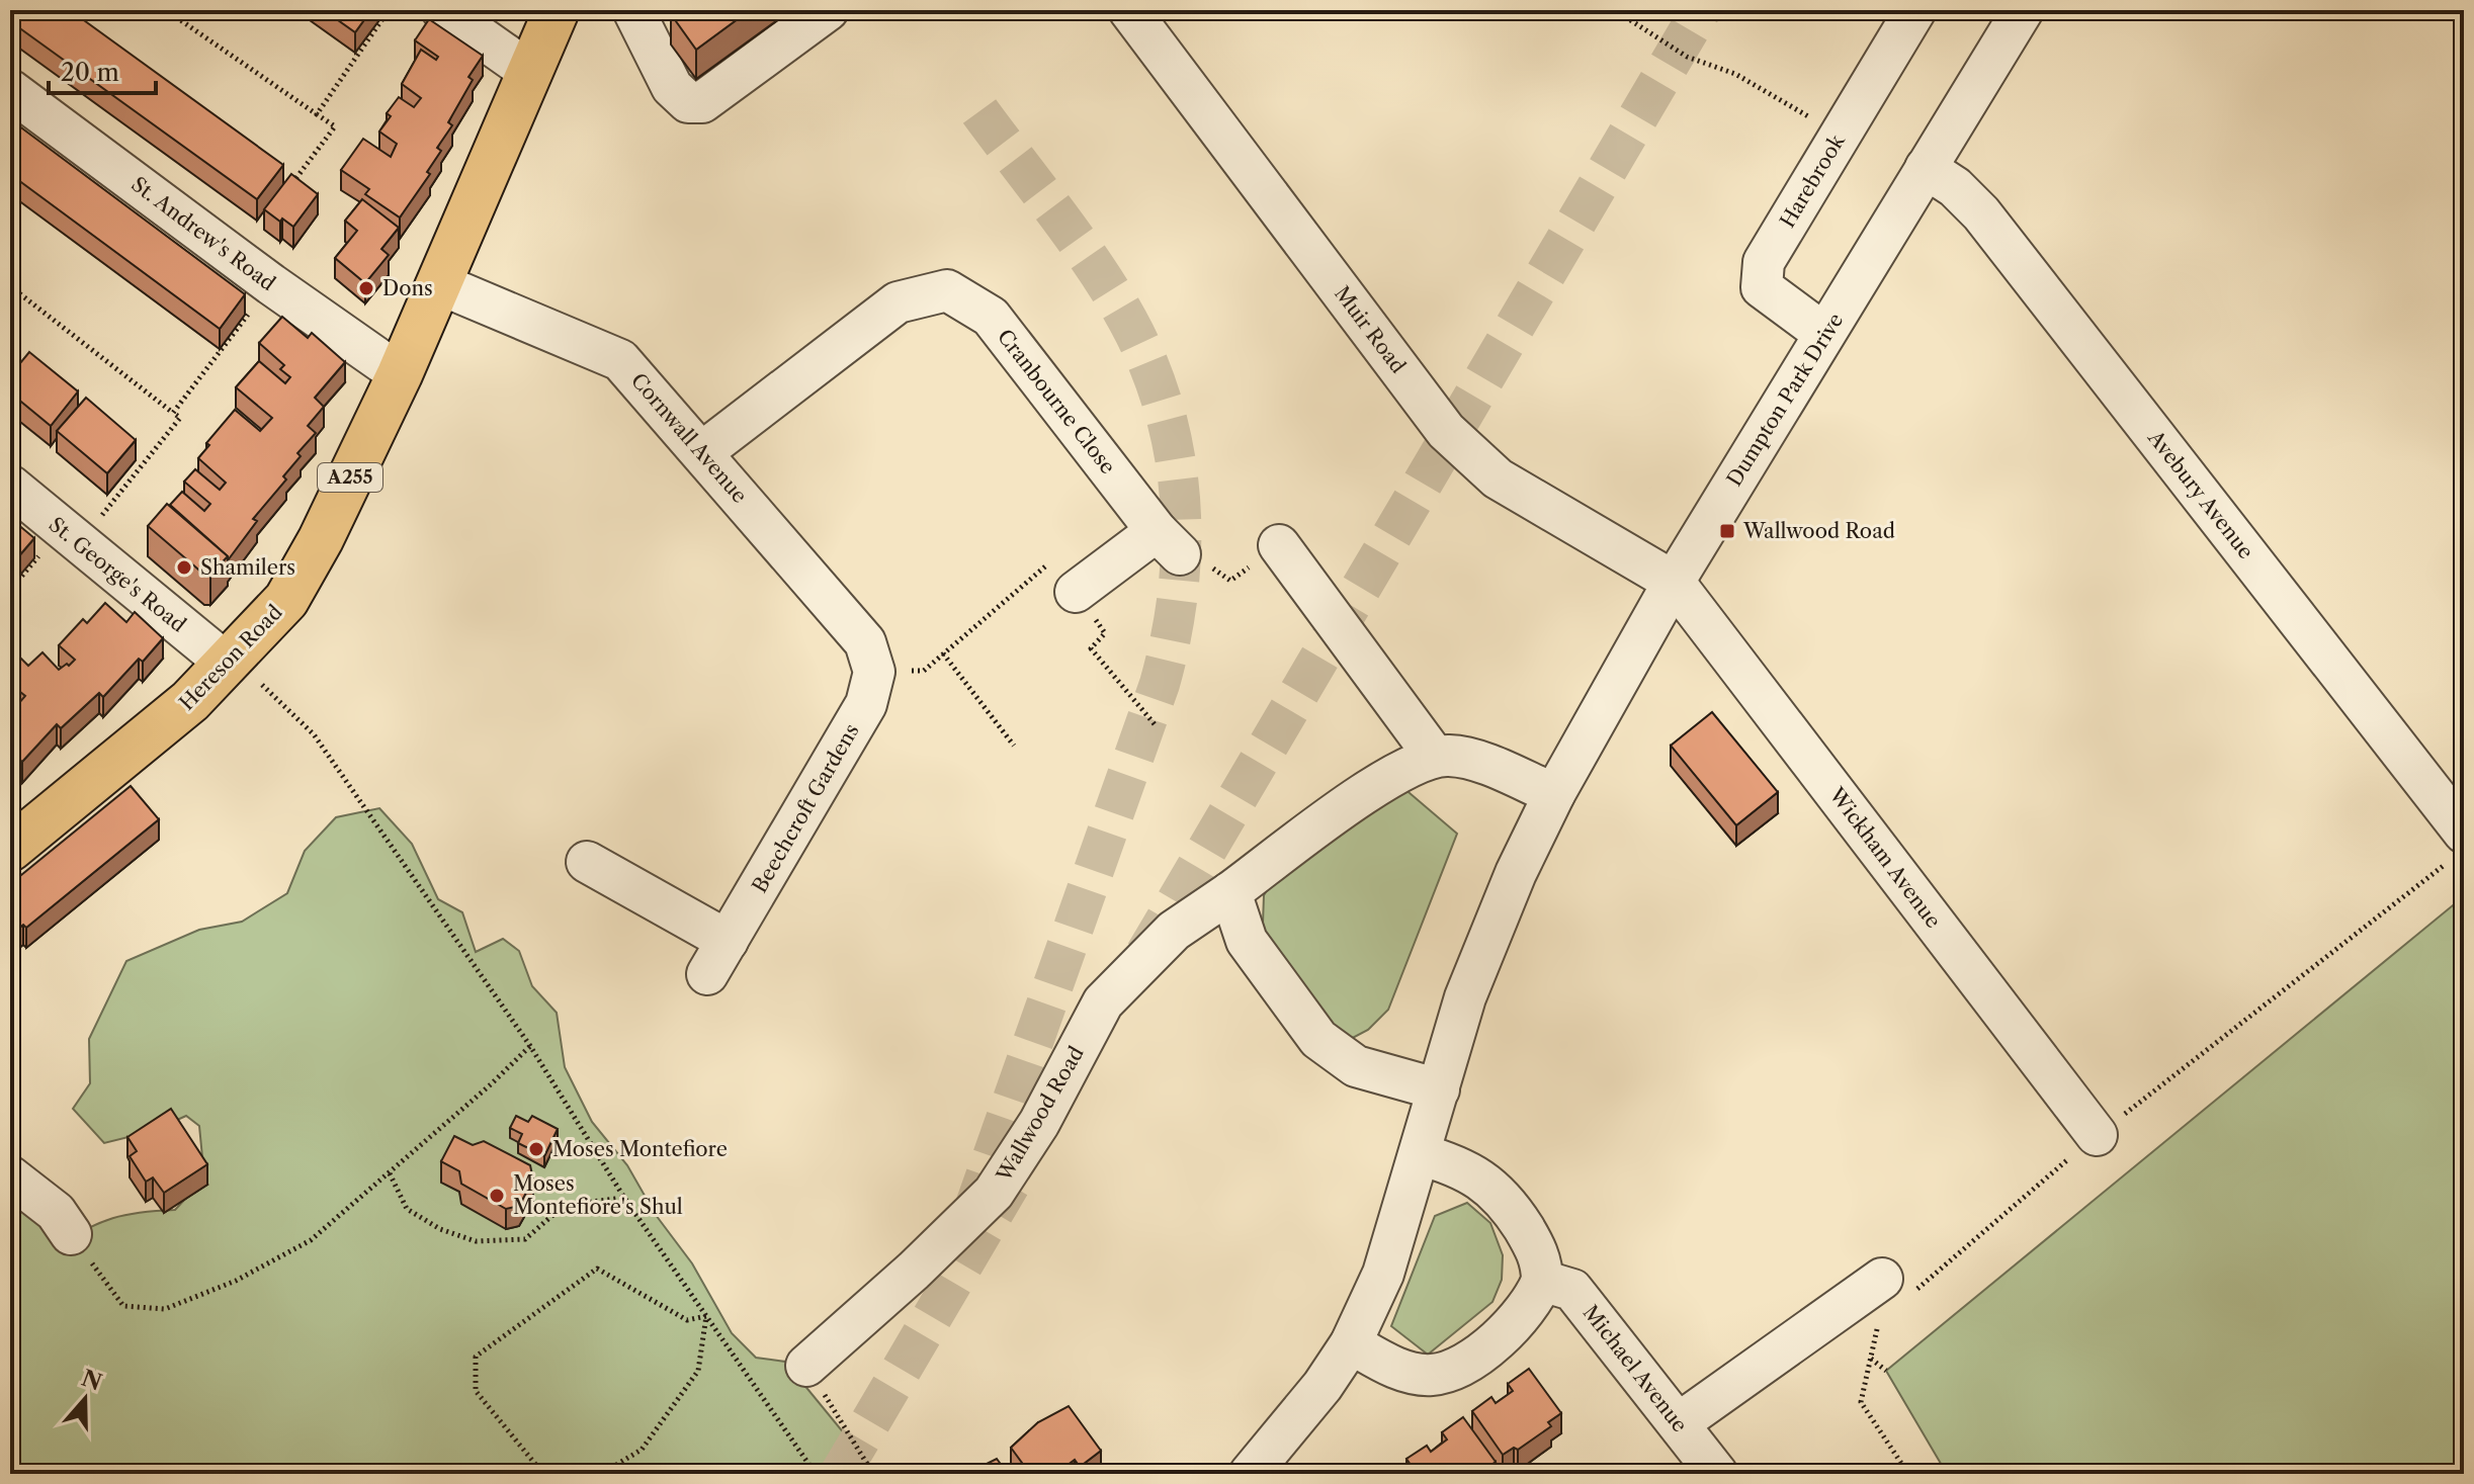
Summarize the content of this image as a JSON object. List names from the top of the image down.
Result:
{
  "streets": {
    "main road": ["A255", "Hereson Road"],
    "street": [
      "Harebrook",
      "St. Andrew's Road",
      "Muir Road",
      "Dumpton Park Drive",
      "Cranbourne Close",
      "Cornwall Avenue",
      "Avebury Avenue",
      "St. George's Road",
      "Beechcroft Gardens",
      "Wickham Avenue",
      "Wallwood Road",
      "Michael Avenue"
    ]
  },
  "crossings": [
    ["Harebrook", "Dumpton Park Drive"],
    ["St. Andrew's Road", "Hereson Road"],
    ["Muir Road", "Dumpton Park Drive"],
    ["Muir Road", "Wickham Avenue"],
    ["Dumpton Park Drive", "Avebury Avenue"],
    ["Dumpton Park Drive", "Wickham Avenue"],
    ["Cranbourne Close", "Cornwall Avenue"],
    ["Cornwall Avenue", "Hereson Road"],
    ["Cornwall Avenue", "Beechcroft Gardens"],
    ["St. George's Road", "Hereson Road"]
  ],
  "places": {
    "other": [
      "Dons",
      "Shamilers",
      "Moses Montefiore",
      "Moses Montefiore's Shul"
    ],
    "transit": ["Wallwood Road"]
  },
  "scale_bar": "20 m",
  "north": "top"
}
